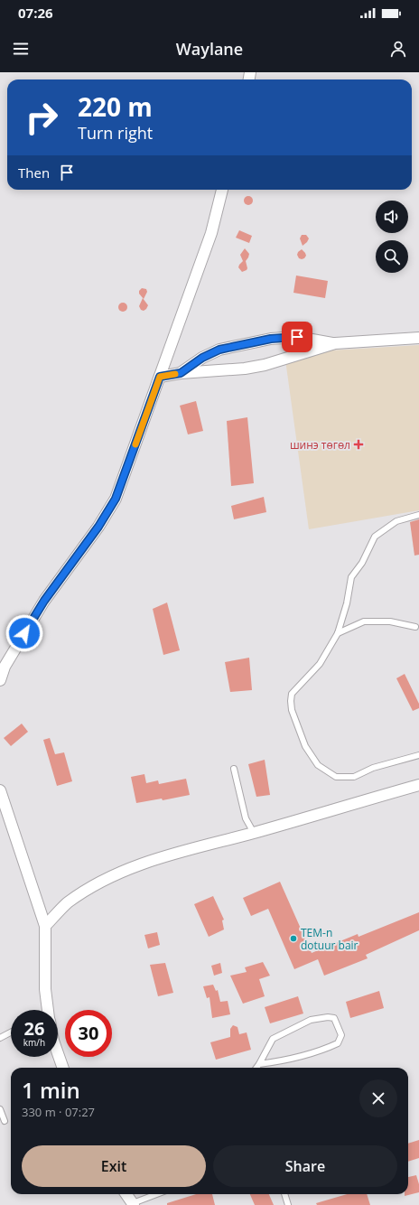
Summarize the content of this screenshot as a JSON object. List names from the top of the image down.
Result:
{
  "places": {
    "health": ["шинэ төгөл"],
    "other": ["TEM-n dotuur bair"]
  },
  "page": {
    "status": "07:26",
    "header": "Waylane",
    "turn": ["220 m", "Turn right"],
    "then": "Then",
    "speed": "26 km/h",
    "limit": "30",
    "heading": ["1 min", "330 m · 07:27"],
    "buttons": ["Exit", "Share"]
  }
}
